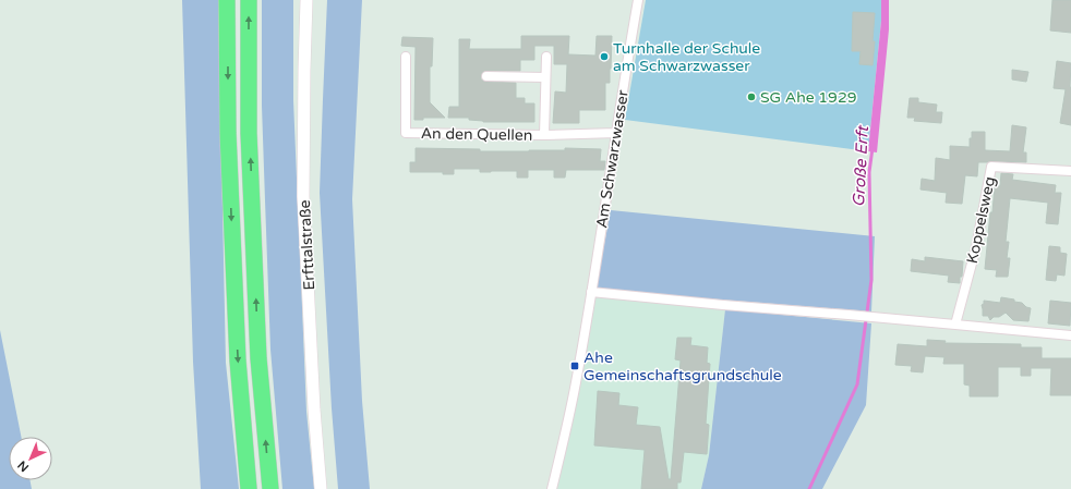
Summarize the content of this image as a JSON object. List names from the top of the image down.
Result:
{
  "streets": {
    "main road": ["Erfttalstraße"],
    "street": ["An den Quellen", "Am Schwarzwasser", "Koppelsweg"]
  },
  "crossings": [
    ["An den Quellen", "Am Schwarzwasser"]
  ],
  "water": ["Große Erft"],
  "places": {
    "other": ["Turnhalle der Schule am Schwarzwasser", "SG Ahe 1929"],
    "transit": ["Ahe Gemeinschaftsgrundschule"]
  },
  "north": "bottom left"
}
